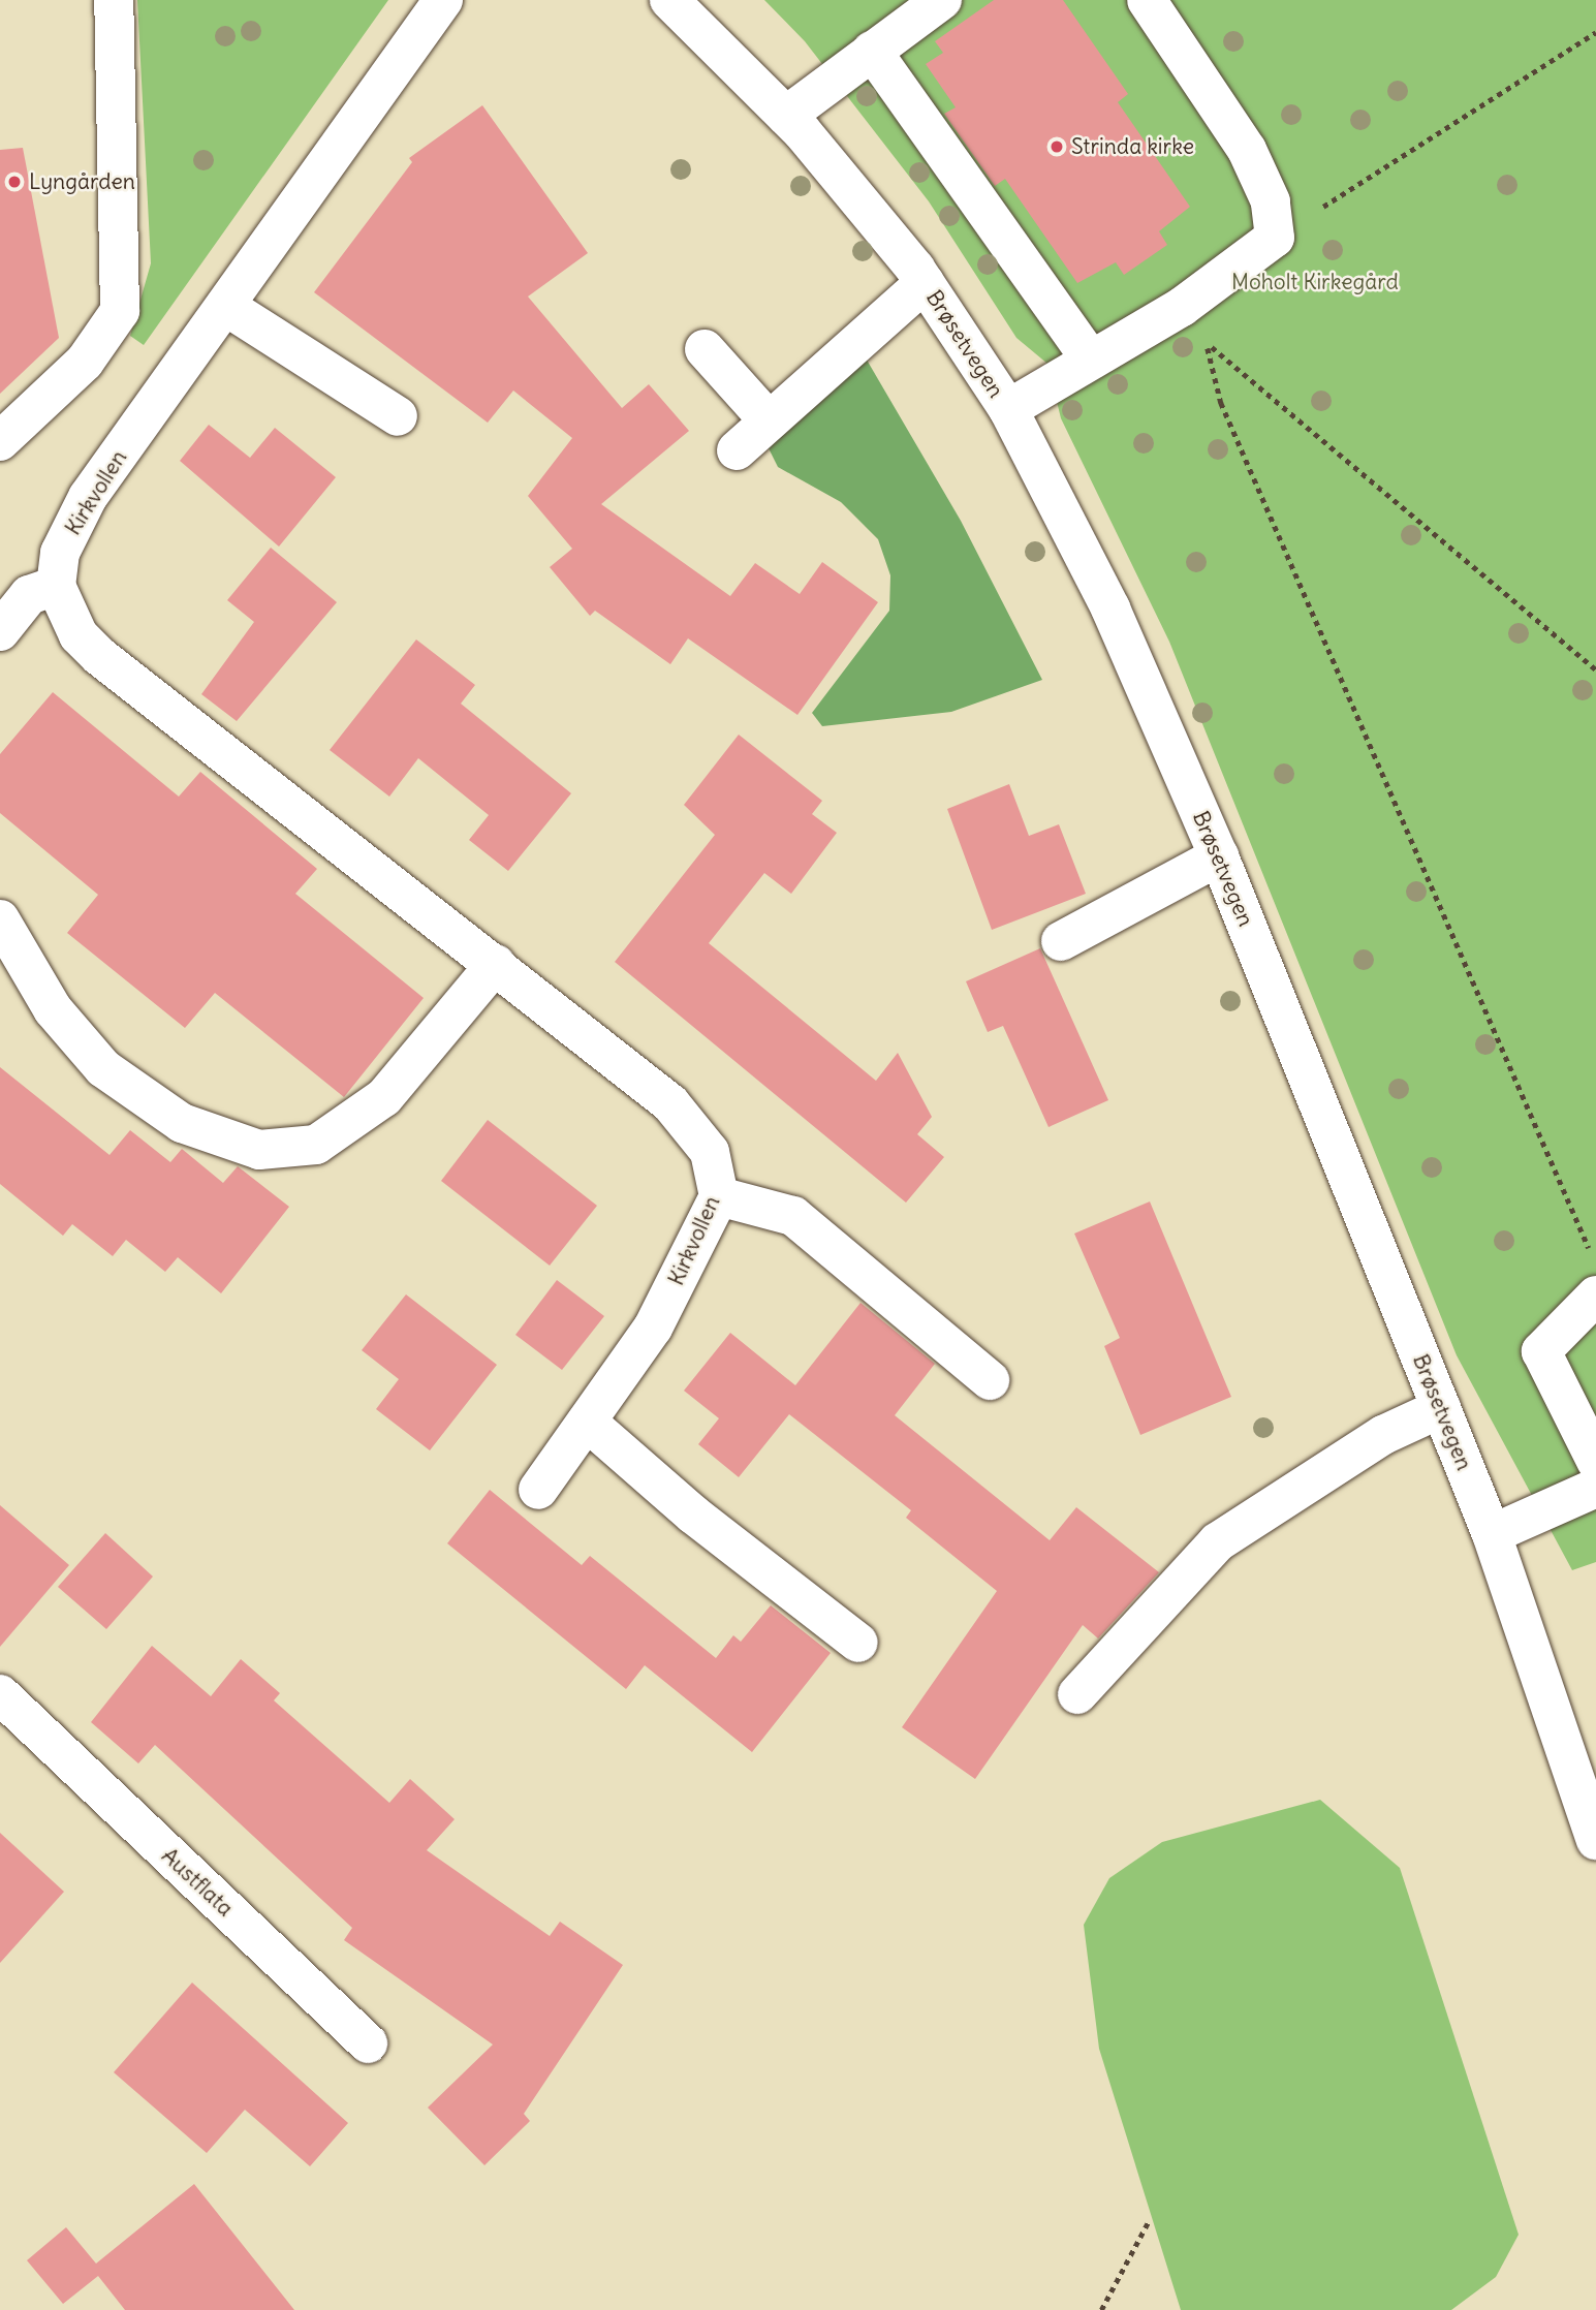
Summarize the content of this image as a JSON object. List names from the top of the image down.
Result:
{
  "streets": {
    "street": ["Brøsetvegen", "Kirkvollen", "Austflata"]
  },
  "parks": ["Moholt Kirkegård"],
  "places": ["Strinda kirke", "Lyngården"]
}
